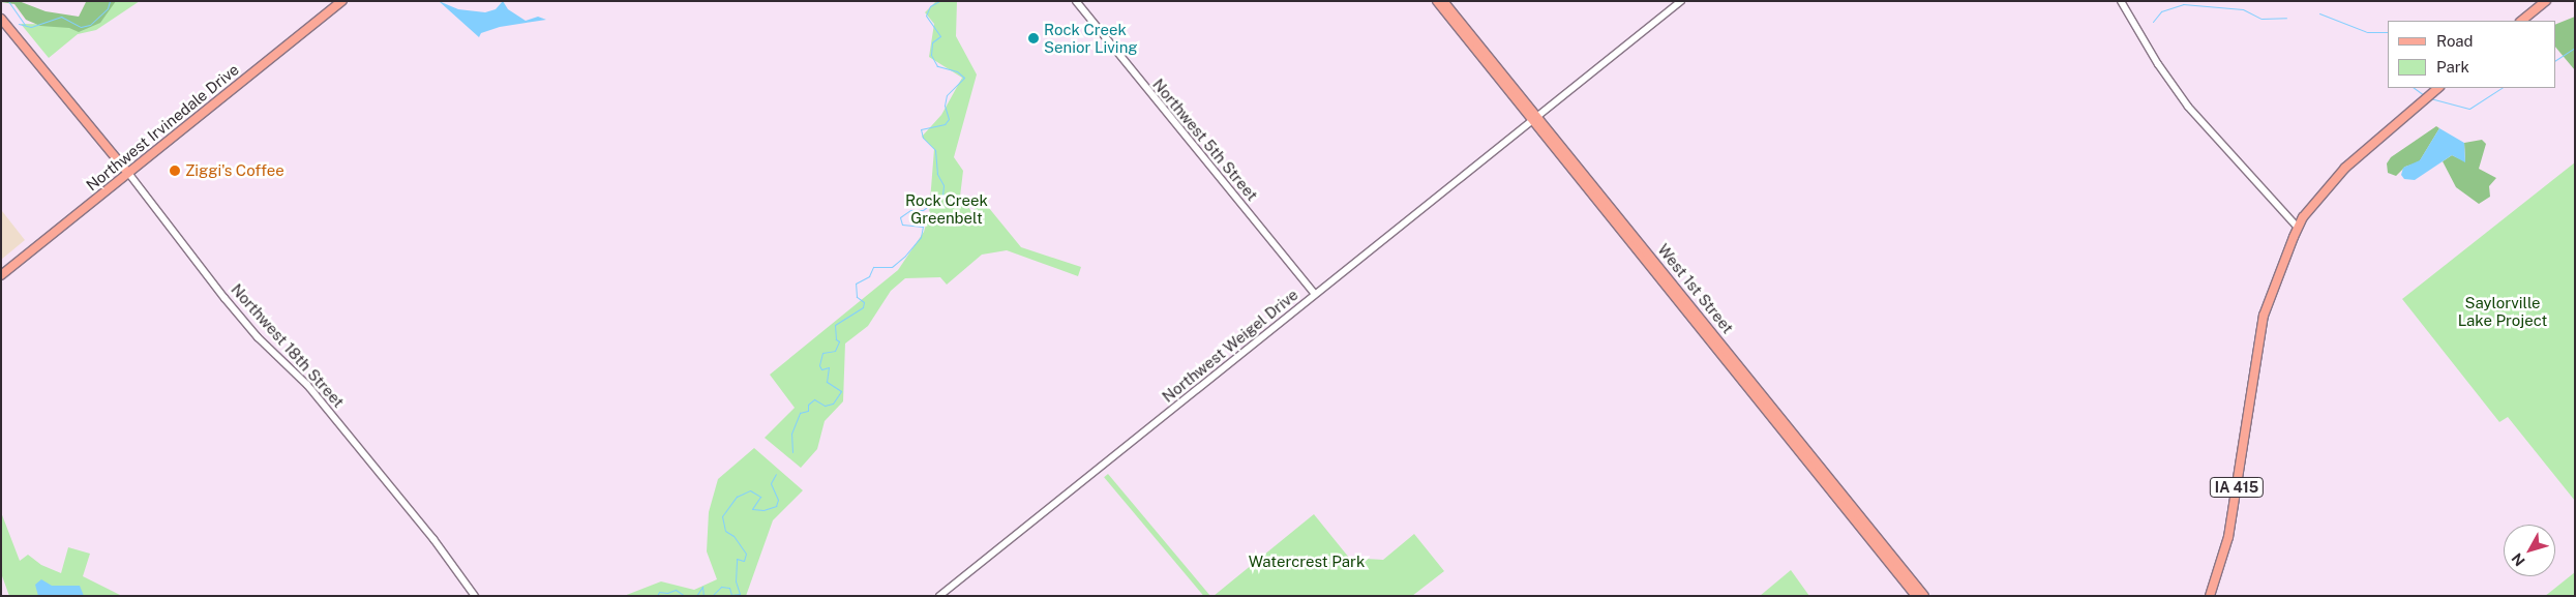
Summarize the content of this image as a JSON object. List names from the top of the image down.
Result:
{
  "streets": {
    "main road": [
      "Northwest Irvinedale Drive",
      "West 1st Street",
      "Northwest 18th Street",
      "IA 415"
    ],
    "street": ["Northwest 5th Street", "Northwest Weigel Drive"]
  },
  "crossings": [
    ["Northwest Irvinedale Drive", "Northwest 18th Street"],
    ["Northwest 5th Street", "Northwest Weigel Drive"],
    ["West 1st Street", "Northwest Weigel Drive"]
  ],
  "parks": ["Rock Creek Greenbelt", "Saylorville Lake Project", "Watercrest Park"],
  "places": ["Rock Creek Senior Living", "Ziggi's Coffee"],
  "legend": ["Road", "Park"],
  "north": "bottom left"
}
